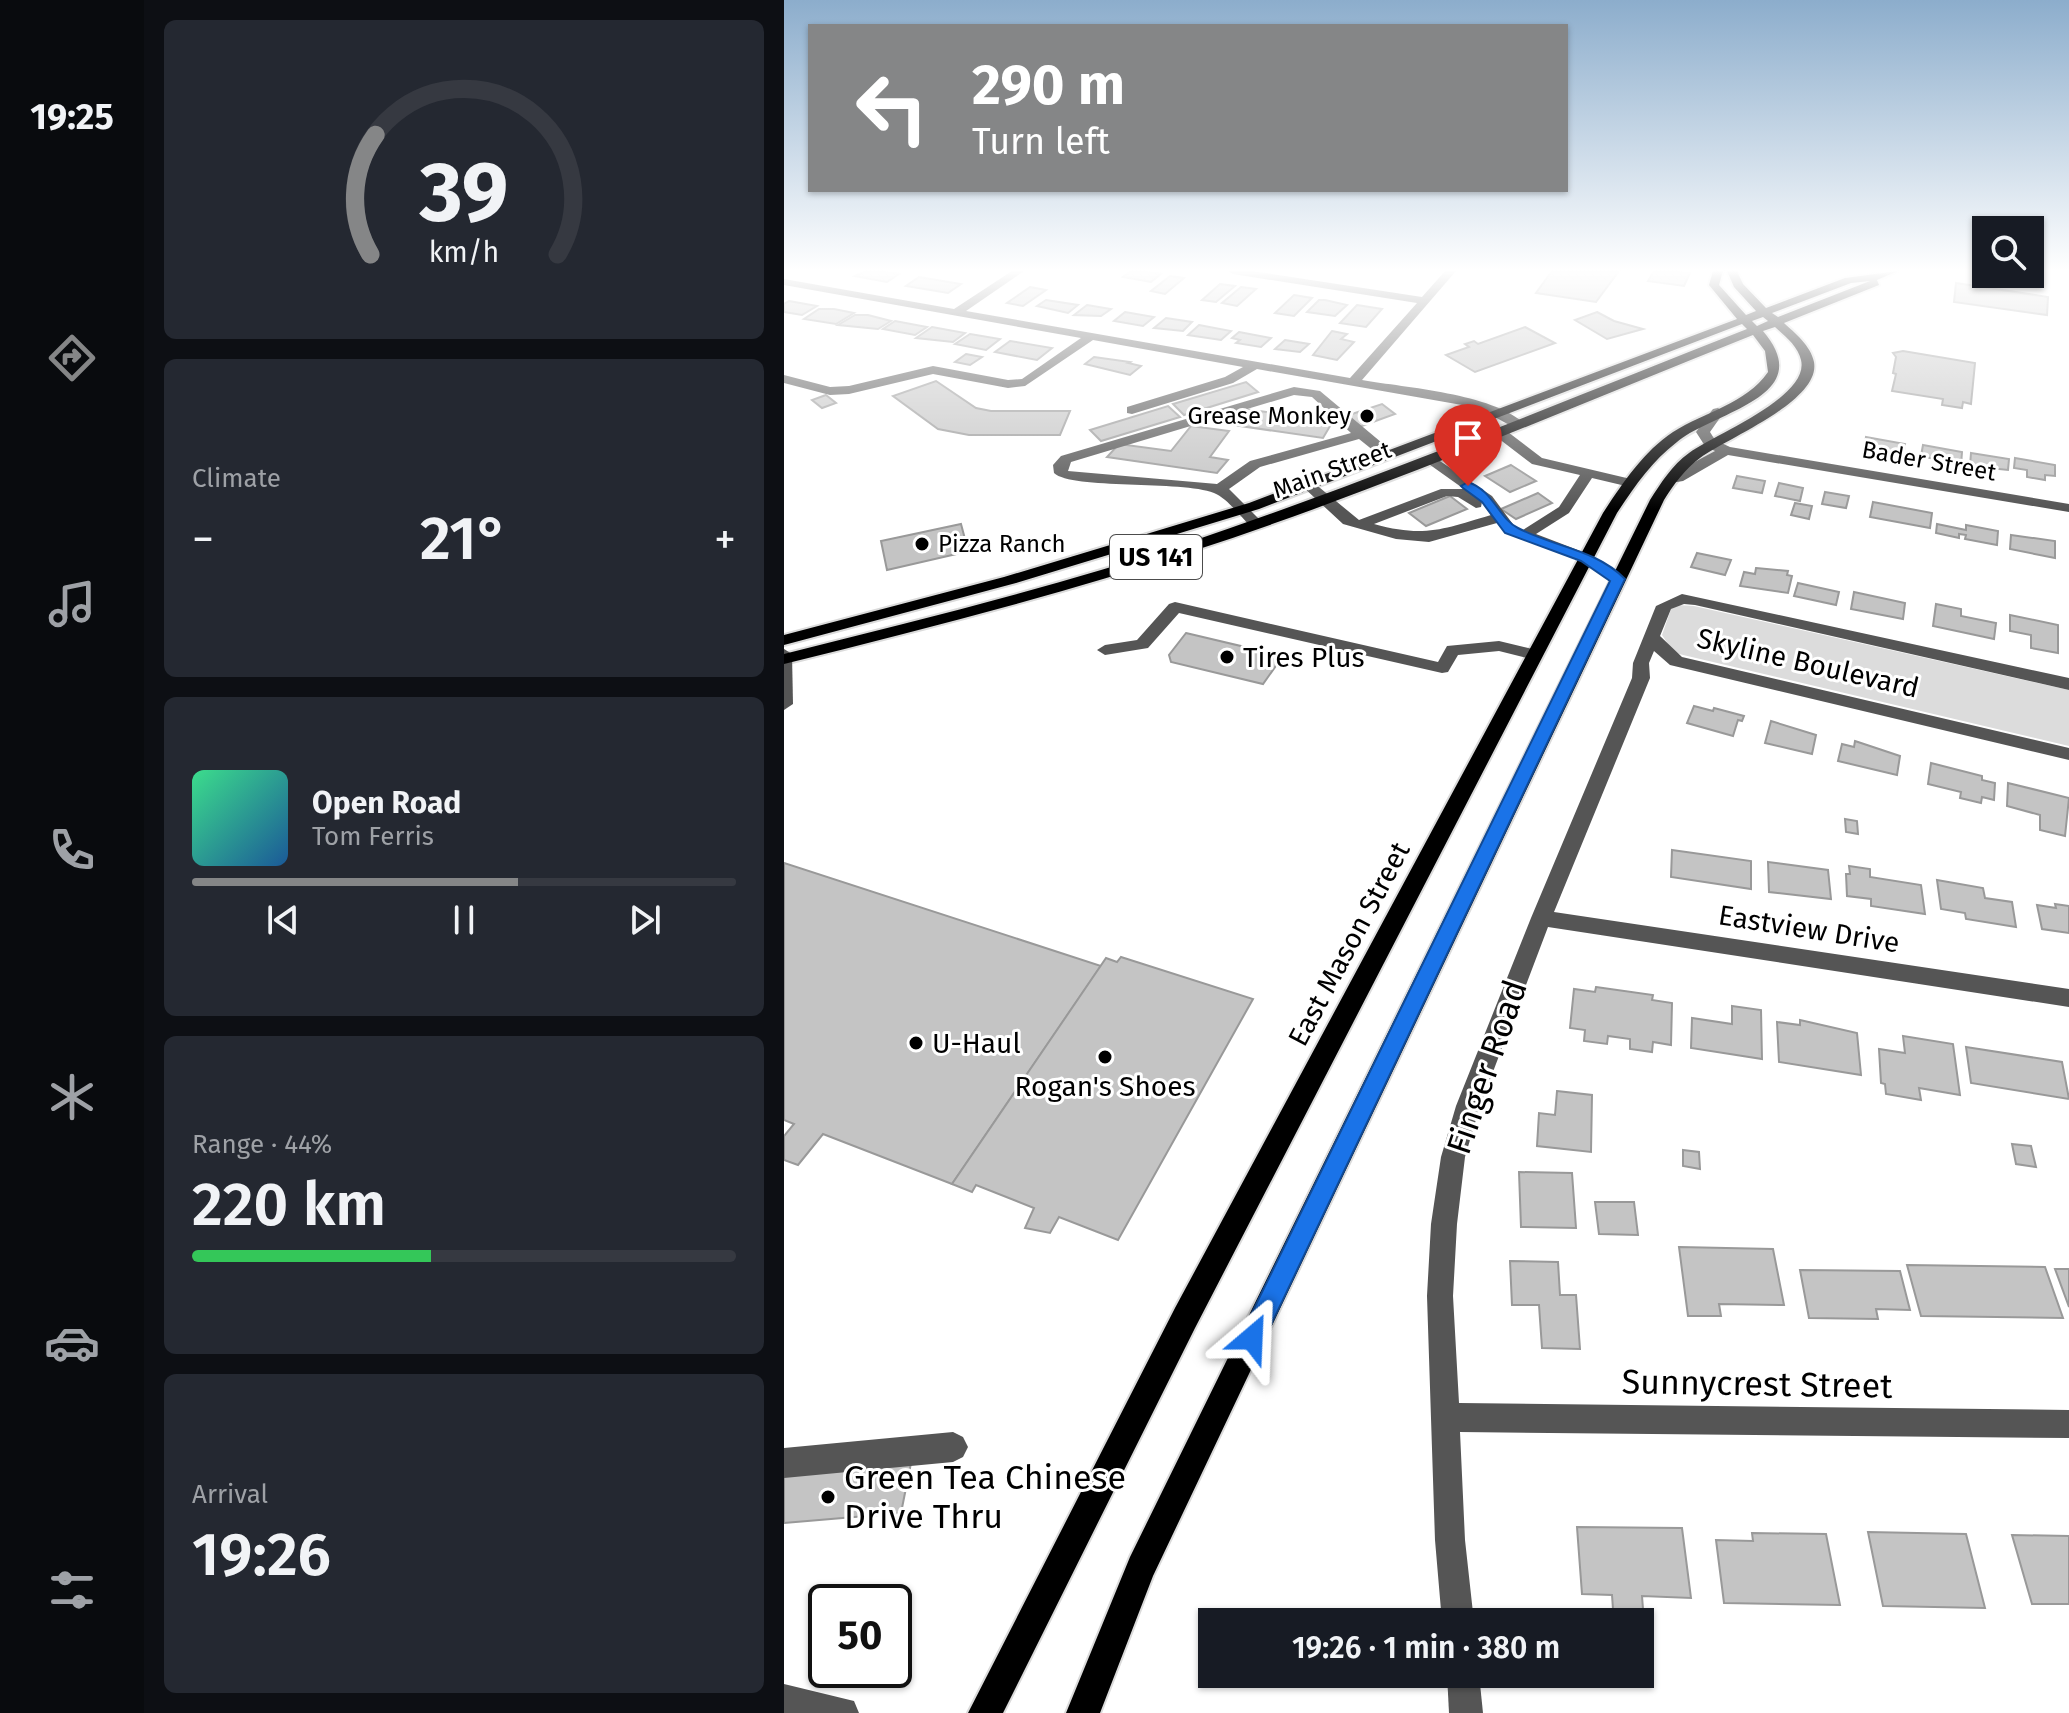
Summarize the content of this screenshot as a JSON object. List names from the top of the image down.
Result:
{
  "streets": {
    "main road": ["Main Street", "US 141", "East Mason Street"],
    "street": [
      "Bader Street",
      "Skyline Boulevard",
      "Eastview Drive",
      "Finger Road",
      "Sunnycrest Street"
    ]
  },
  "crossings": [
    ["Bader Street", "East Mason Street"],
    ["Skyline Boulevard", "Finger Road"],
    ["Eastview Drive", "Finger Road"],
    ["Finger Road", "Sunnycrest Street"]
  ],
  "places": [
    "Grease Monkey",
    "Pizza Ranch",
    "Tires Plus",
    "U-Haul",
    "Rogan's Shoes",
    "Green Tea Chinese Drive Thru"
  ],
  "page": {
    "tabs": "19:25",
    "turn": ["290 m", "Turn left"],
    "tile": [
      "Climate",
      ["Range · 44%", "220 km"],
      ["Arrival", "19:26"]
    ],
    "heat": ["−", "21°", "+"],
    "song": ["Open Road", "Tom Ferris"],
    "limit": "50",
    "trip": "19:26 · 1 min · 380 m",
    "gauge": ["39", "km/h"]
  }
}
